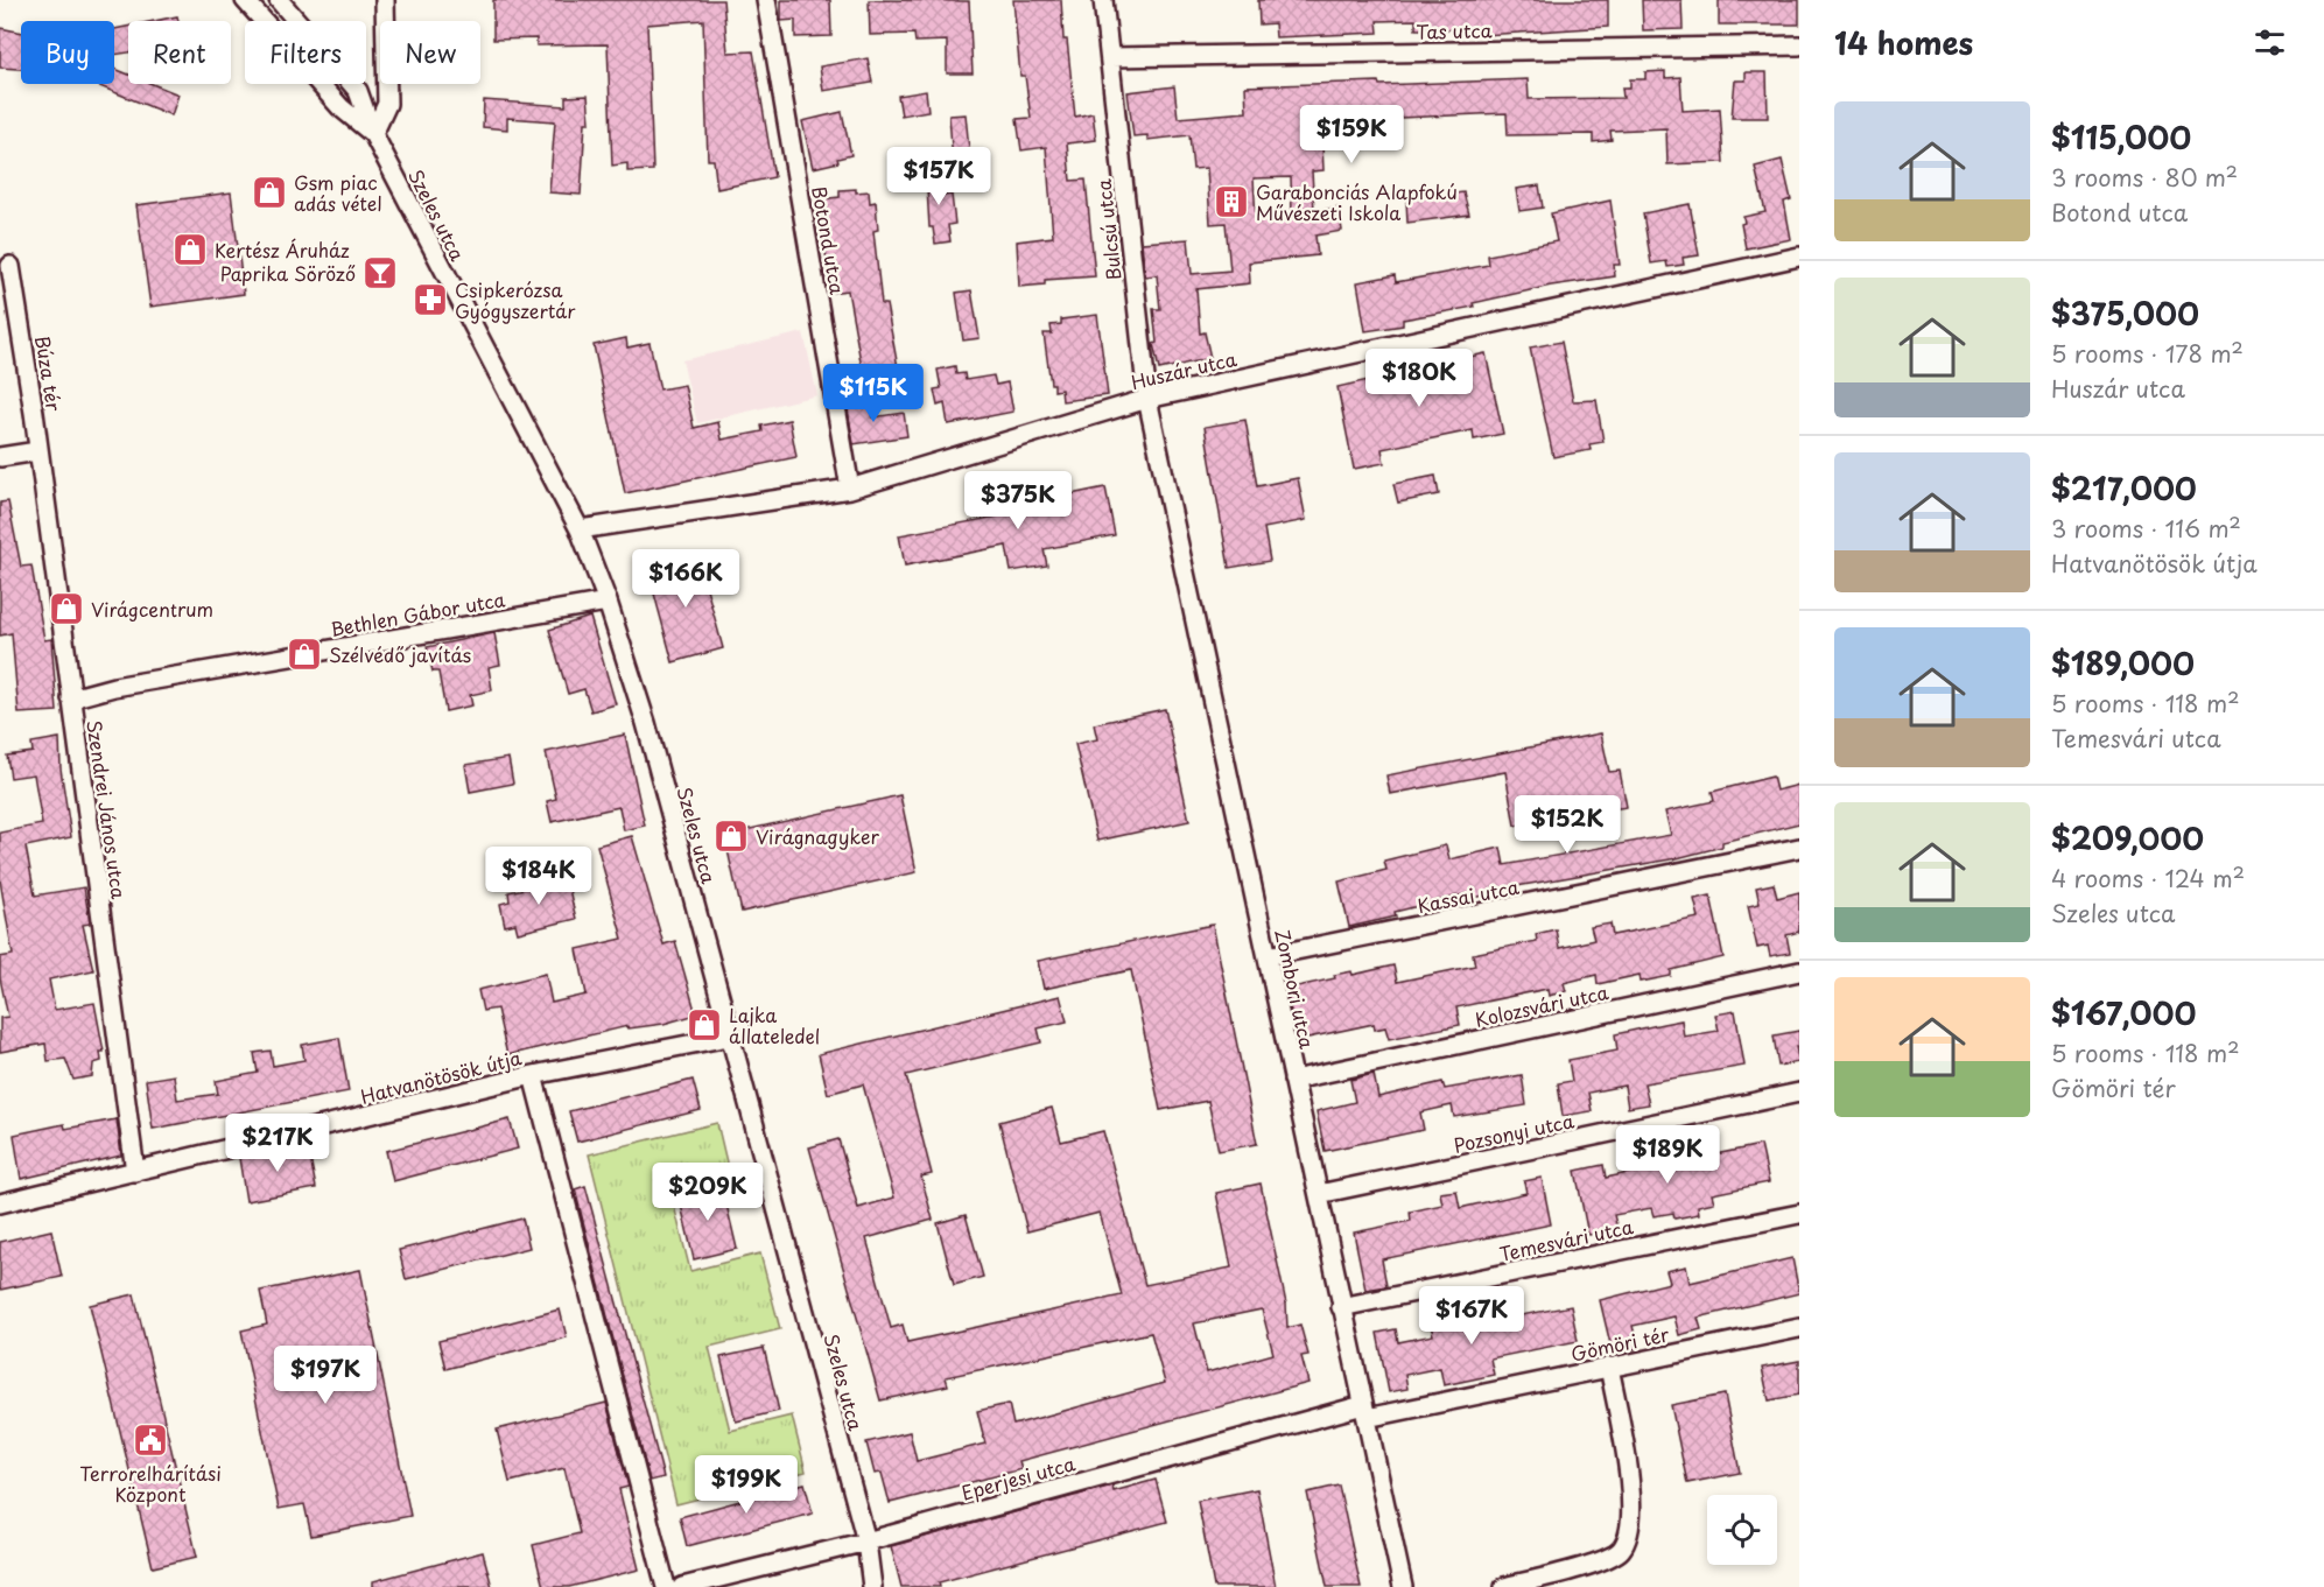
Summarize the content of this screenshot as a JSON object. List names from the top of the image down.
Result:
{
  "streets": {
    "street": [
      "Tas utca",
      "Szeles utca",
      "Bulcsú utca",
      "Botond utca",
      "Huszár utca",
      "Búza tér",
      "Bethlen Gábor utca",
      "Szendrei János utca",
      "Kassai utca",
      "Zombori utca",
      "Kolozsvári utca",
      "Hatvanötösök útja",
      "Pozsonyi utca",
      "Temesvári utca",
      "Gömöri tér",
      "Eperjesi utca"
    ]
  },
  "crossings": [
    ["Tas utca", "Bulcsú utca"],
    ["Szeles utca", "Huszár utca"],
    ["Szeles utca", "Bethlen Gábor utca"],
    ["Szeles utca", "Hatvanötösök útja"],
    ["Szeles utca", "Eperjesi utca"],
    ["Bulcsú utca", "Huszár utca"],
    ["Bulcsú utca", "Zombori utca"],
    ["Botond utca", "Huszár utca"],
    ["Huszár utca", "Zombori utca"],
    ["Búza tér", "Szendrei János utca"],
    ["Bethlen Gábor utca", "Szendrei János utca"],
    ["Szendrei János utca", "Hatvanötösök útja"],
    ["Kassai utca", "Zombori utca"],
    ["Zombori utca", "Kolozsvári utca"],
    ["Zombori utca", "Pozsonyi utca"],
    ["Zombori utca", "Temesvári utca"],
    ["Zombori utca", "Gömöri tér"],
    ["Zombori utca", "Eperjesi utca"],
    ["Gömöri tér", "Eperjesi utca"]
  ],
  "places": {
    "shop": [
      "Gsm piac adás vétel",
      "Kertész Áruház",
      "Virágcentrum",
      "Szélvédő javítás",
      "Virágnagyker",
      "Lajka állateledel"
    ],
    "building": ["Garabonciás Alapfokú Művészeti Iskola"],
    "bar": ["Paprika Söröző"],
    "pharmacy": ["Csipkerózsa Gyógyszertár"],
    "public building": ["Terrorelhárítási Központ"]
  },
  "page": {
    "heading": "14 homes",
    "chip": [
      "Buy",
      "Rent",
      "Filters",
      "New"
    ],
    "list": [
      {
        "name": "$115,000",
        "note": "3 rooms · 80 m² · Botond utca"
      },
      {
        "name": "$375,000",
        "note": "5 rooms · 178 m² · Huszár utca"
      },
      {
        "name": "$217,000",
        "note": "3 rooms · 116 m² · Hatvanötösök útja"
      },
      {
        "name": "$189,000",
        "note": "5 rooms · 118 m² · Temesvári utca"
      },
      {
        "name": "$209,000",
        "note": "4 rooms · 124 m² · Szeles utca"
      },
      {
        "name": "$167,000",
        "note": "5 rooms · 118 m² · Gömöri tér"
      }
    ],
    "price": [
      "$159K",
      "$157K",
      "$180K",
      "$115K",
      "$375K",
      "$166K",
      "$152K",
      "$184K",
      "$217K",
      "$189K",
      "$209K",
      "$167K",
      "$197K",
      "$199K"
    ]
  }
}
